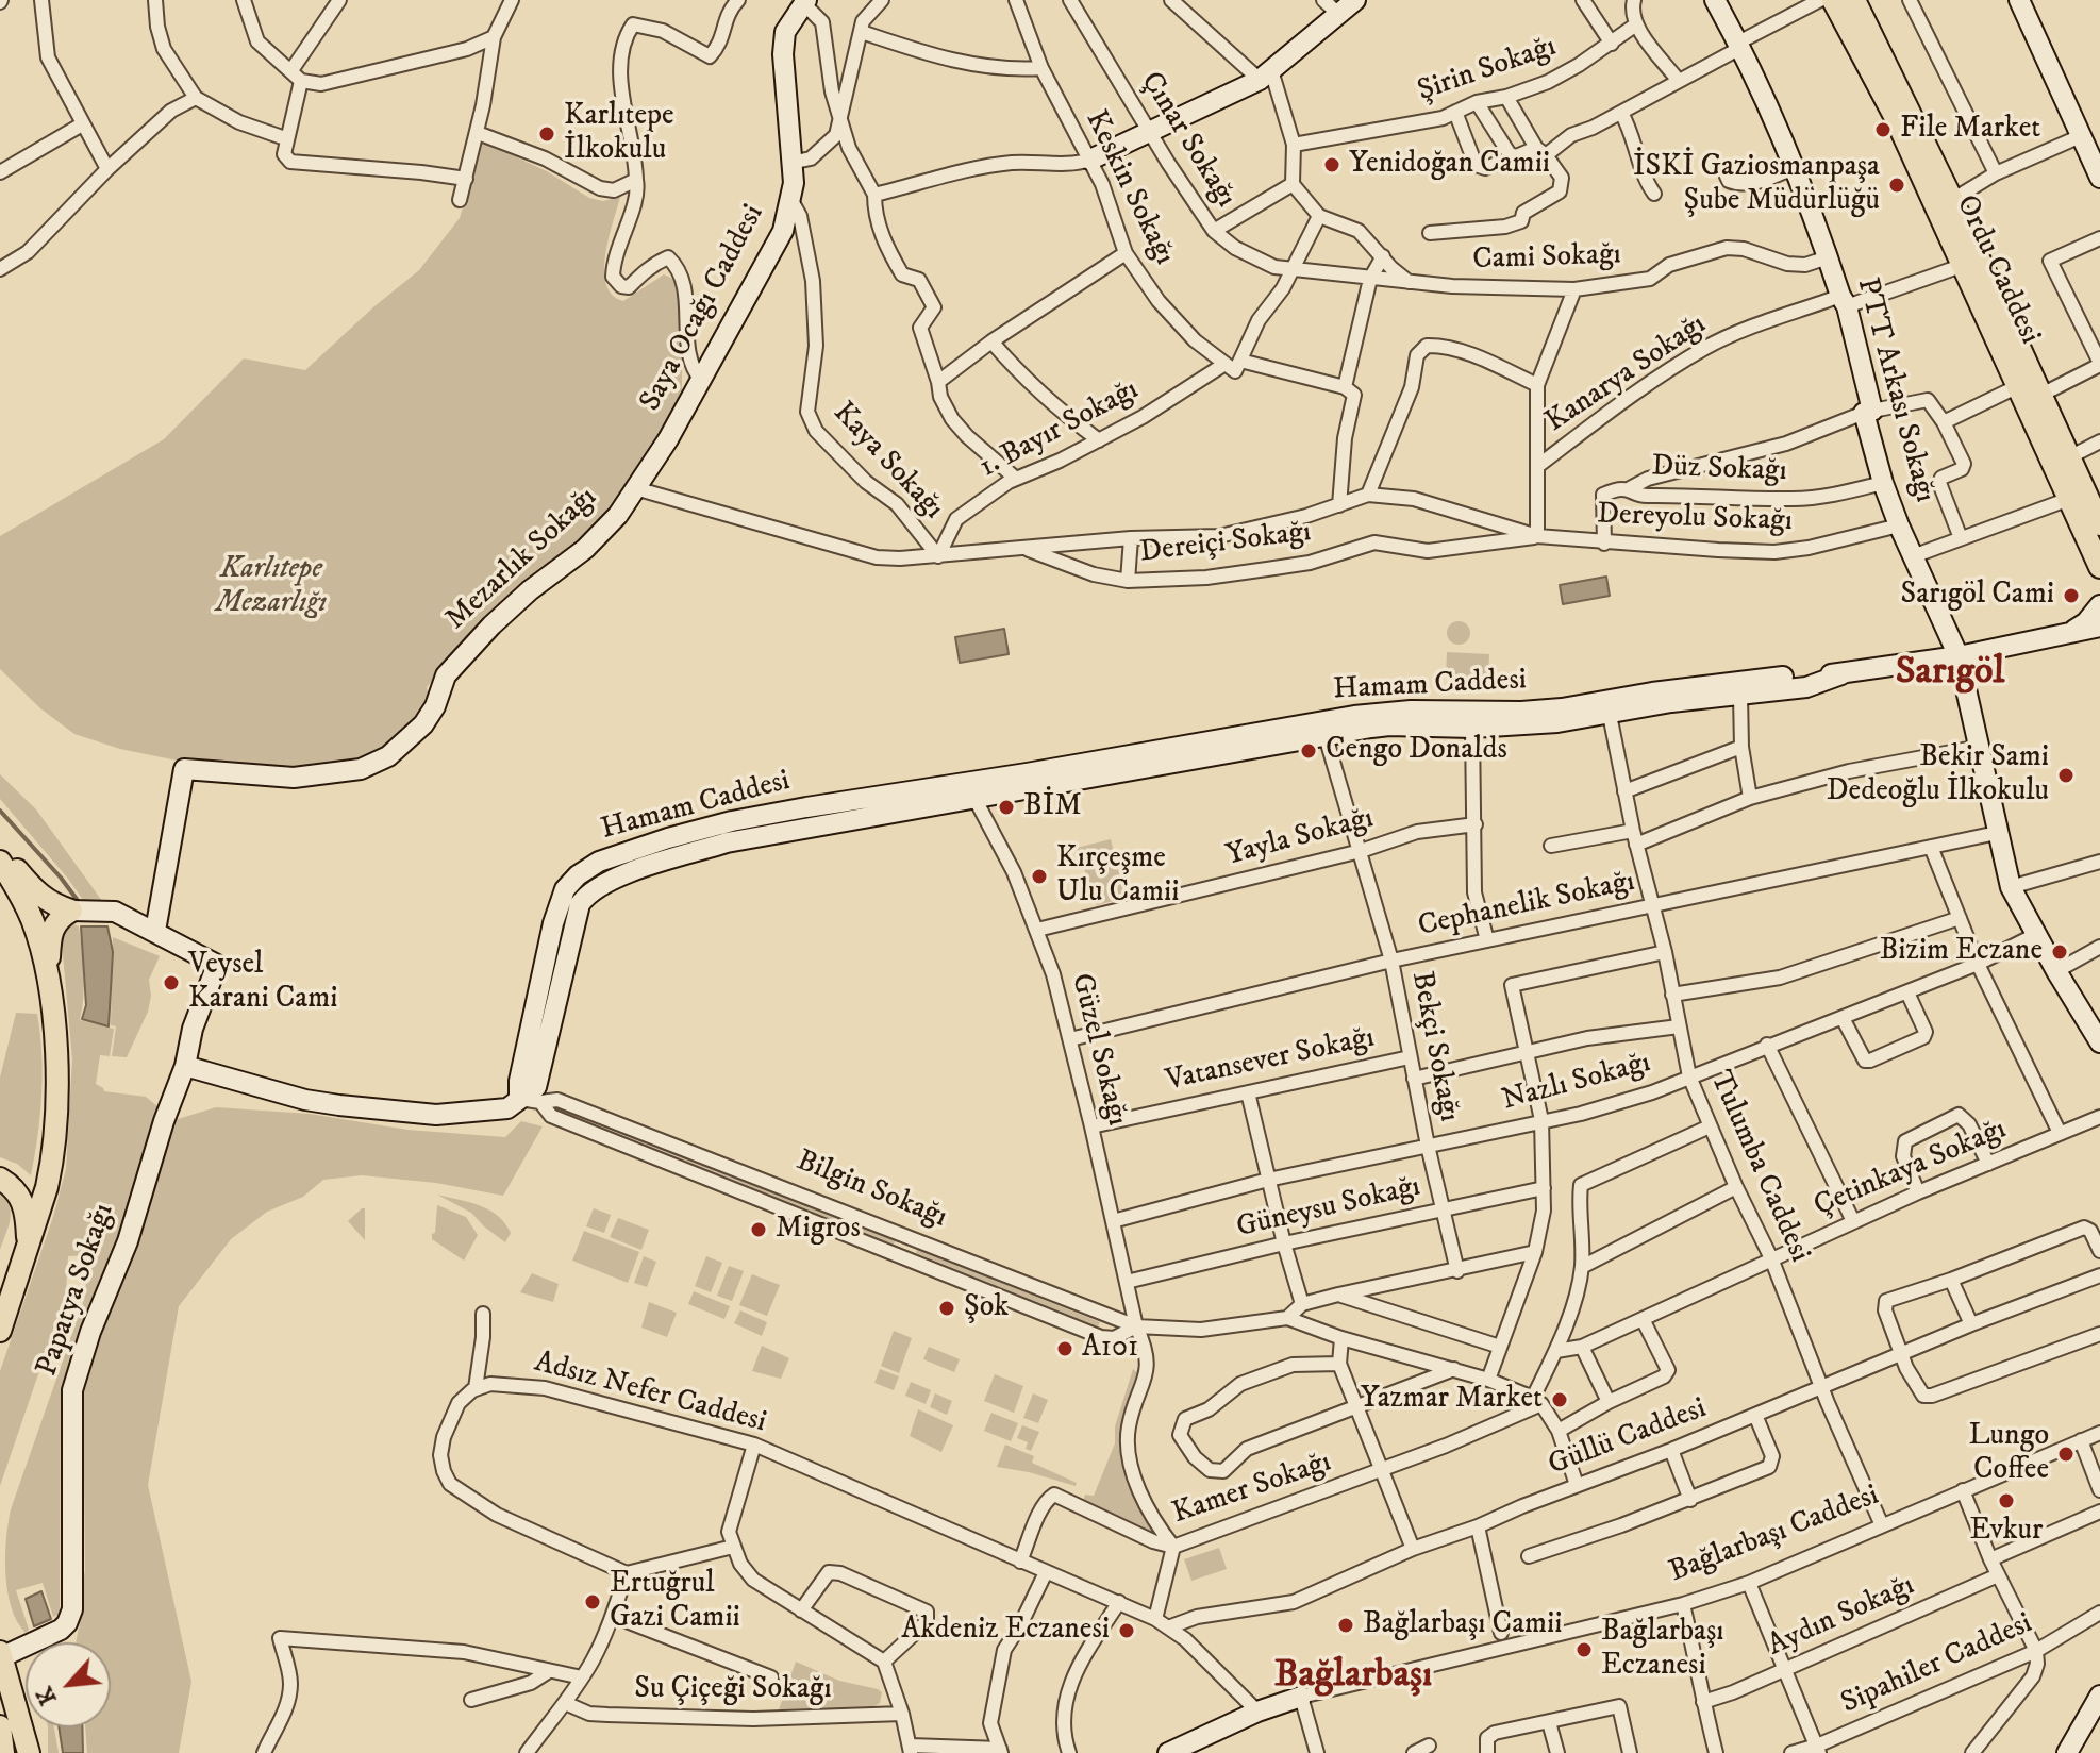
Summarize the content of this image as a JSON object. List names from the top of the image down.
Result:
{
  "streets": {
    "main road": [
      "Ordu Caddesi",
      "Saya Ocağı Caddesi",
      "PTT Arkası Sokağı",
      "Mezarlık Sokağı",
      "Hamam Caddesi",
      "Bilgin Sokağı",
      "Papatya Sokağı",
      "Bağlarbaşı Caddesi"
    ],
    "street": [
      "Şirin Sokağı",
      "Çınar Sokağı",
      "Keskin Sokağı",
      "Cami Sokağı",
      "Kanarya Sokağı",
      "1. Bayır Sokağı",
      "Kaya Sokağı",
      "Düz Sokağı",
      "Dereyolu Sokağı",
      "Dereiçi Sokağı",
      "Yayla Sokağı",
      "Cephanelik Sokağı",
      "Bekçi Sokağı",
      "Güzel Sokağı",
      "Vatansever Sokağı",
      "Nazlı Sokağı",
      "Tulumba Caddesi",
      "Çetinkaya Sokağı",
      "Güneysu Sokağı",
      "Adsız Nefer Caddesi",
      "Güllü Caddesi",
      "Kamer Sokağı",
      "Aydın Sokağı",
      "Sipahiler Caddesi",
      "Su Çiçeği Sokağı"
    ]
  },
  "crossings": [
    ["Çınar Sokağı", "Cami Sokağı"],
    ["Keskin Sokağı", "1. Bayır Sokağı"],
    ["Cami Sokağı", "PTT Arkası Sokağı"],
    ["Ordu Caddesi", "Kanarya Sokağı"],
    ["Saya Ocağı Caddesi", "Kaya Sokağı"],
    ["Saya Ocağı Caddesi", "Mezarlık Sokağı"],
    ["Kanarya Sokağı", "PTT Arkası Sokağı"],
    ["PTT Arkası Sokağı", "Düz Sokağı"],
    ["PTT Arkası Sokağı", "Dereyolu Sokağı"],
    ["PTT Arkası Sokağı", "Hamam Caddesi"],
    ["PTT Arkası Sokağı", "Cephanelik Sokağı"],
    ["PTT Arkası Sokağı", "Nazlı Sokağı"],
    ["1. Bayır Sokağı", "Kaya Sokağı"],
    ["1. Bayır Sokağı", "Mezarlık Sokağı"],
    ["Kaya Sokağı", "Mezarlık Sokağı"],
    ["Düz Sokağı", "Dereyolu Sokağı"],
    ["Dereyolu Sokağı", "Dereiçi Sokağı"],
    ["Dereiçi Sokağı", "Mezarlık Sokağı"],
    ["Mezarlık Sokağı", "Papatya Sokağı"],
    ["Hamam Caddesi", "Bekçi Sokağı"],
    ["Hamam Caddesi", "Güzel Sokağı"],
    ["Hamam Caddesi", "Tulumba Caddesi"],
    ["Hamam Caddesi", "Bilgin Sokağı"],
    ["Yayla Sokağı", "Bekçi Sokağı"],
    ["Yayla Sokağı", "Güzel Sokağı"],
    ["Cephanelik Sokağı", "Bekçi Sokağı"],
    ["Cephanelik Sokağı", "Güzel Sokağı"],
    ["Cephanelik Sokağı", "Tulumba Caddesi"],
    ["Bekçi Sokağı", "Vatansever Sokağı"],
    ["Bekçi Sokağı", "Nazlı Sokağı"],
    ["Bekçi Sokağı", "Güneysu Sokağı"],
    ["Güzel Sokağı", "Vatansever Sokağı"],
    ["Güzel Sokağı", "Nazlı Sokağı"],
    ["Güzel Sokağı", "Bilgin Sokağı"],
    ["Güzel Sokağı", "Güneysu Sokağı"],
    ["Güzel Sokağı", "Kamer Sokağı"],
    ["Vatansever Sokağı", "Tulumba Caddesi"],
    ["Nazlı Sokağı", "Tulumba Caddesi"],
    ["Tulumba Caddesi", "Çetinkaya Sokağı"],
    ["Tulumba Caddesi", "Güllü Caddesi"],
    ["Tulumba Caddesi", "Bağlarbaşı Caddesi"],
    ["Bilgin Sokağı", "Papatya Sokağı"],
    ["Adsız Nefer Caddesi", "Güllü Caddesi"],
    ["Adsız Nefer Caddesi", "Kamer Sokağı"],
    ["Adsız Nefer Caddesi", "Bağlarbaşı Caddesi"]
  ],
  "districts": ["Sarıgöl", "Bağlarbaşı"],
  "parks": ["Karlıtepe Mezarlığı"],
  "places": [
    "File Market",
    "Karlıtepe İlkokulu",
    "Yenidoğan Camii",
    "İSKİ Gaziosmanpaşa Şube Müdürlüğü",
    "Sarıgöl Cami",
    "Cengo Donalds",
    "Bekir Sami Dedeoğlu İlkokulu",
    "BİM",
    "Kırçeşme Ulu Camii",
    "Bizim Eczane",
    "Veysel Karani Cami",
    "Migros",
    "Şok",
    "A101",
    "Yazmar Market",
    "Lungo Coffee",
    "Evkur",
    "Ertuğrul Gazi Camii",
    "Bağlarbaşı Camii",
    "Akdeniz Eczanesi",
    "Bağlarbaşı Eczanesi"
  ],
  "north": "bottom left"
}
